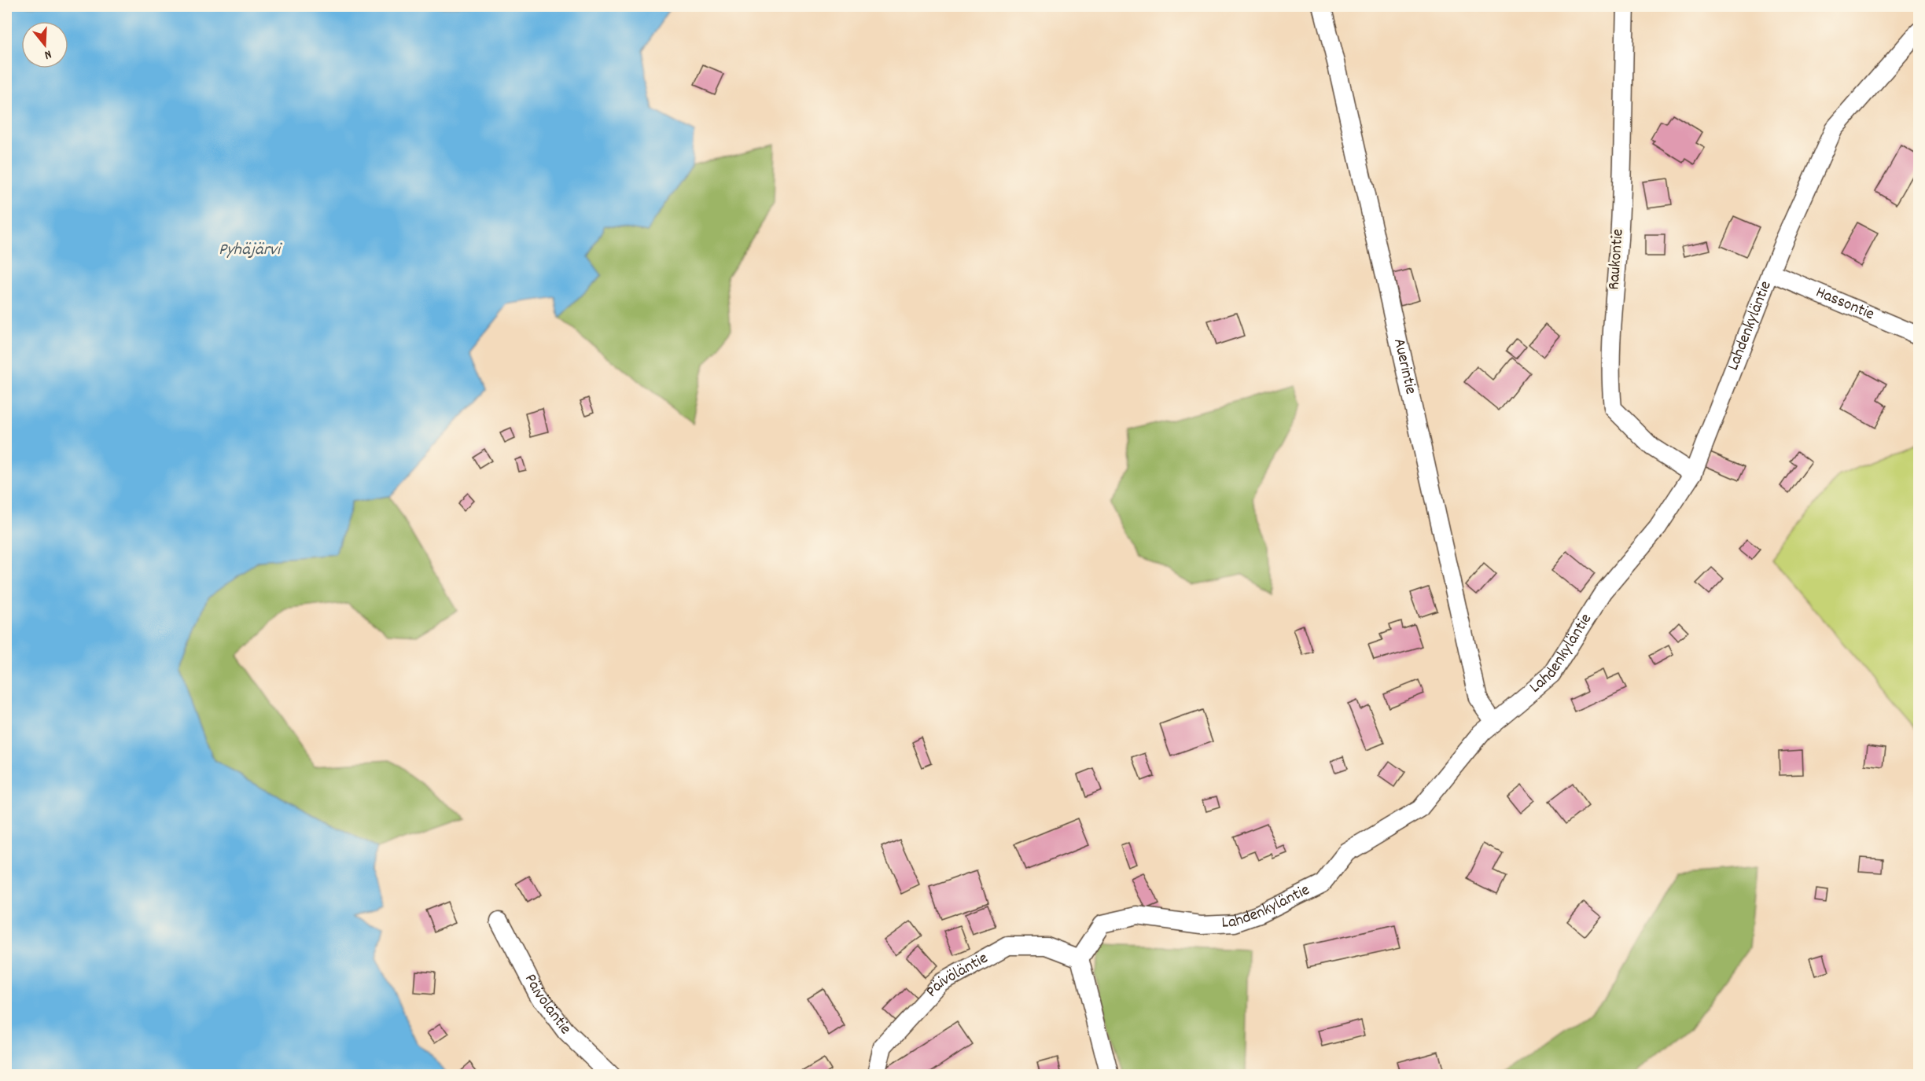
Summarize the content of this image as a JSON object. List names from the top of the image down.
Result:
{
  "streets": {
    "street": [
      "Raukontie",
      "Hassontie",
      "Lahdenkyläntie",
      "Auerintie",
      "Päivöläntie"
    ]
  },
  "crossings": [
    ["Raukontie", "Lahdenkyläntie"],
    ["Hassontie", "Lahdenkyläntie"],
    ["Lahdenkyläntie", "Auerintie"],
    ["Lahdenkyläntie", "Päivöläntie"]
  ],
  "water": ["Pyhäjärvi"],
  "north": "bottom"
}
